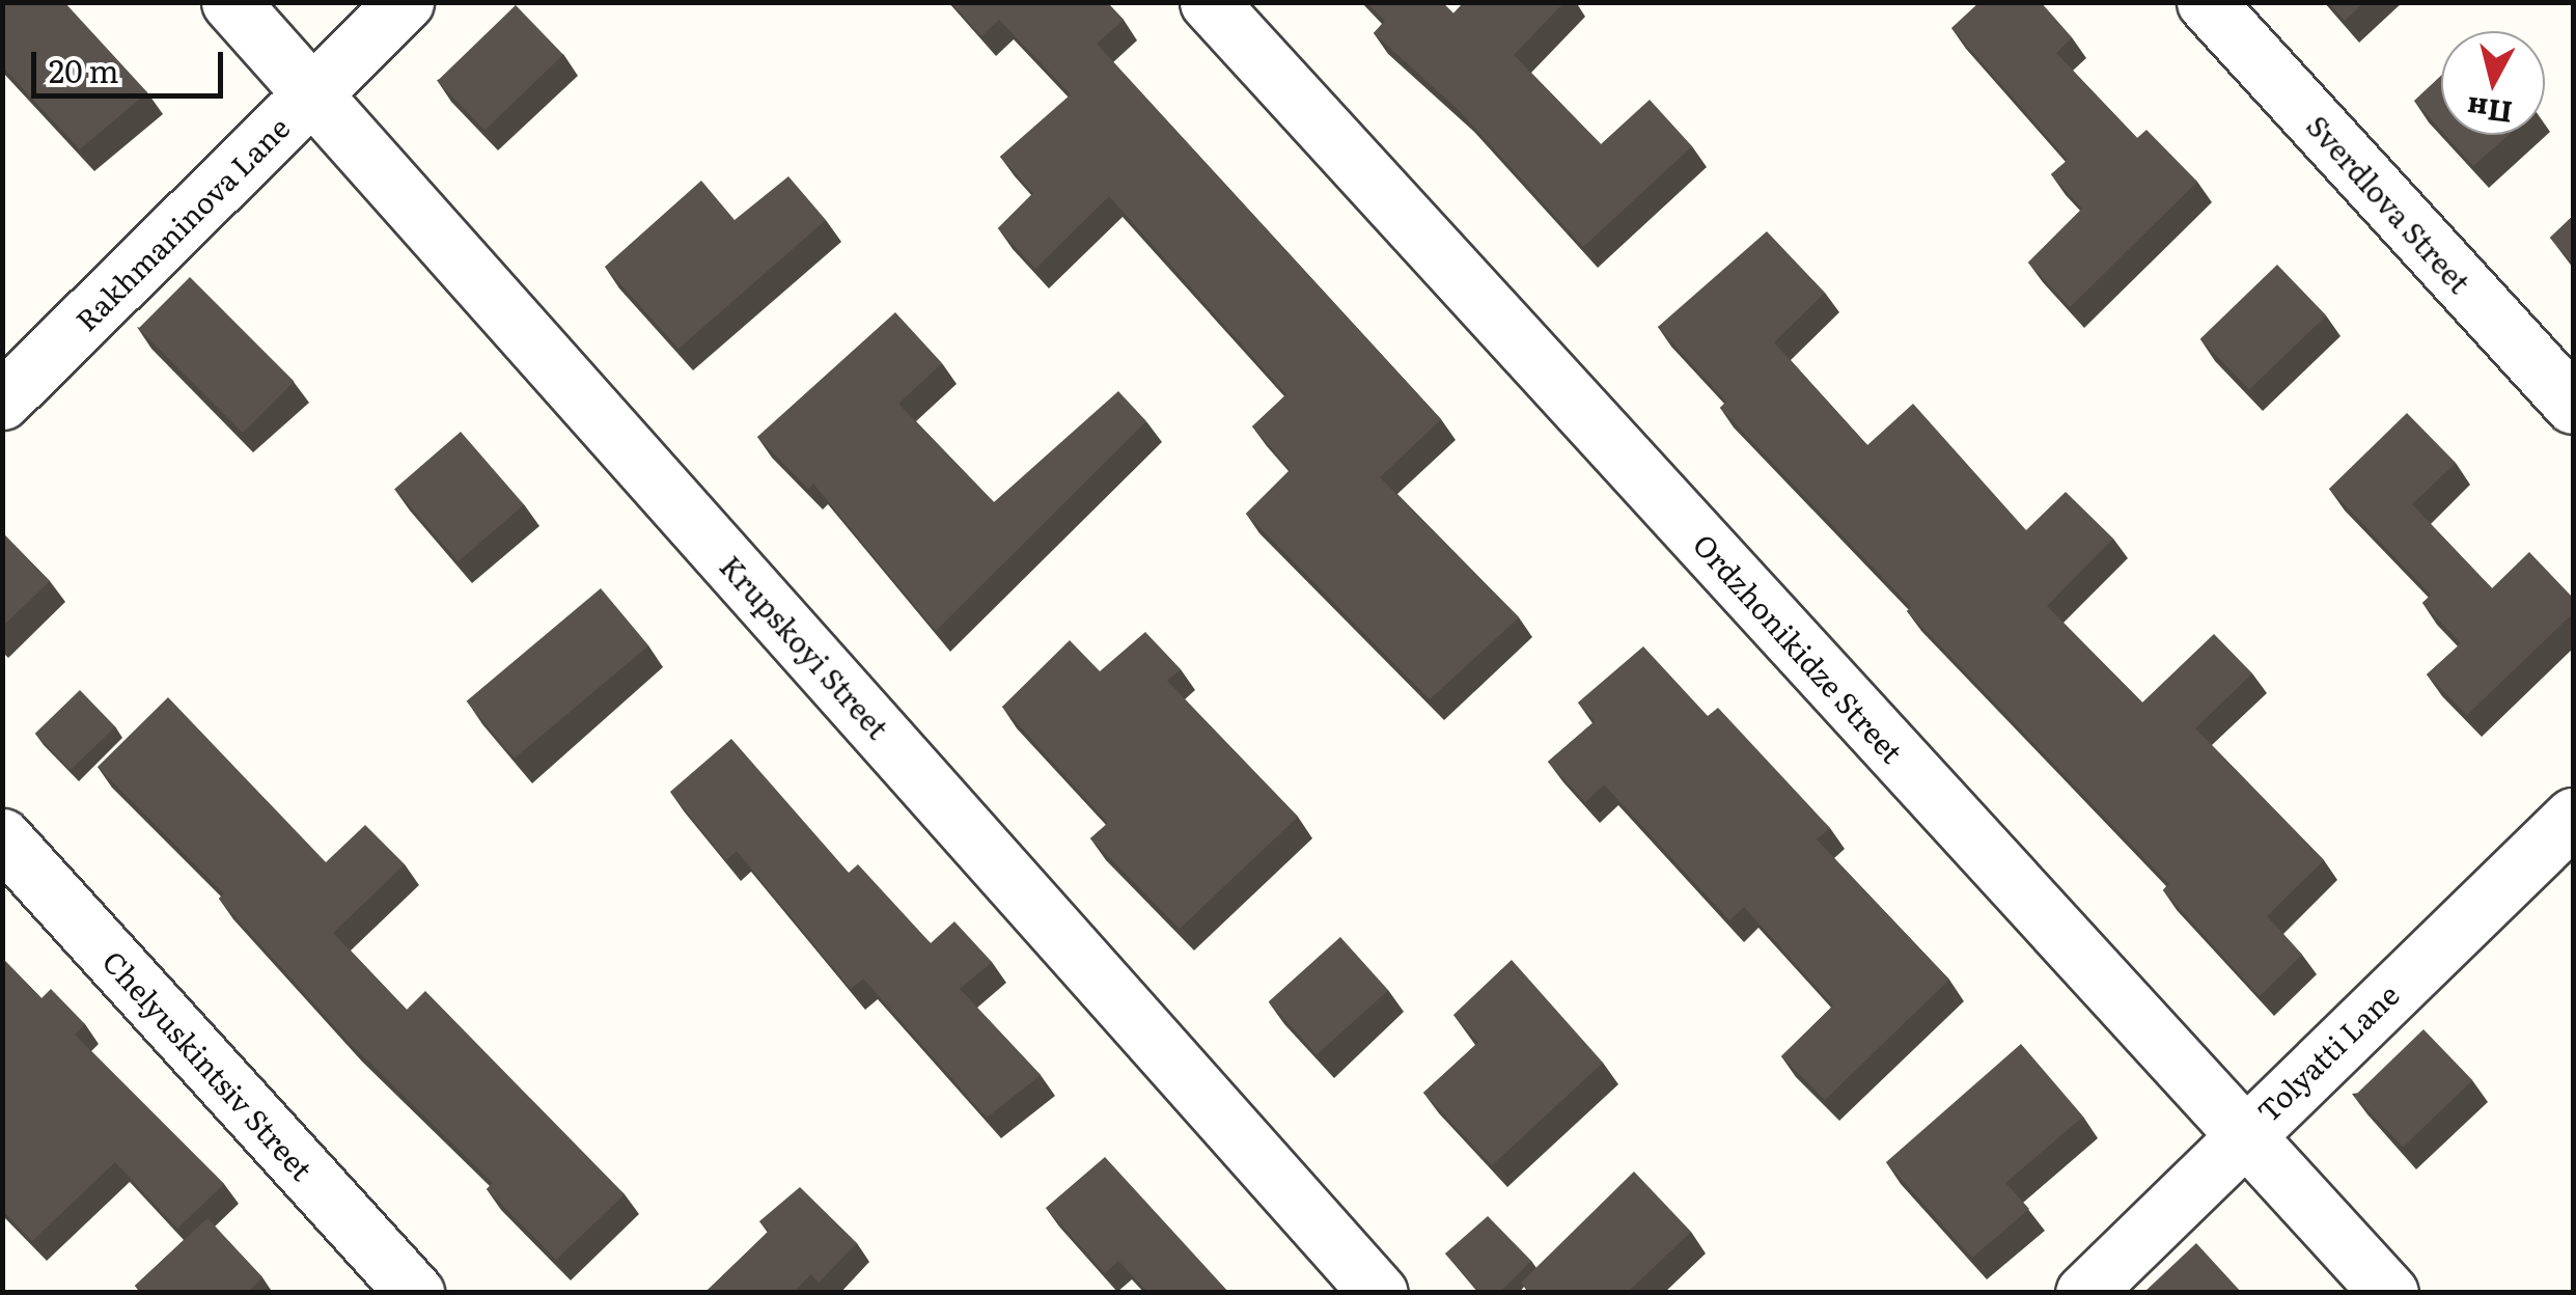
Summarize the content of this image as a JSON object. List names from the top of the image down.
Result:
{
  "streets": {
    "street": [
      "Sverdlova Street",
      "Rakhmaninova Lane",
      "Krupskoyi Street",
      "Ordzhonikidze Street",
      "Tolyatti Lane",
      "Chelyuskintsiv Street"
    ]
  },
  "crossings": [
    ["Rakhmaninova Lane", "Krupskoyi Street"],
    ["Ordzhonikidze Street", "Tolyatti Lane"]
  ],
  "scale_bar": "20 m",
  "north": "bottom"
}
